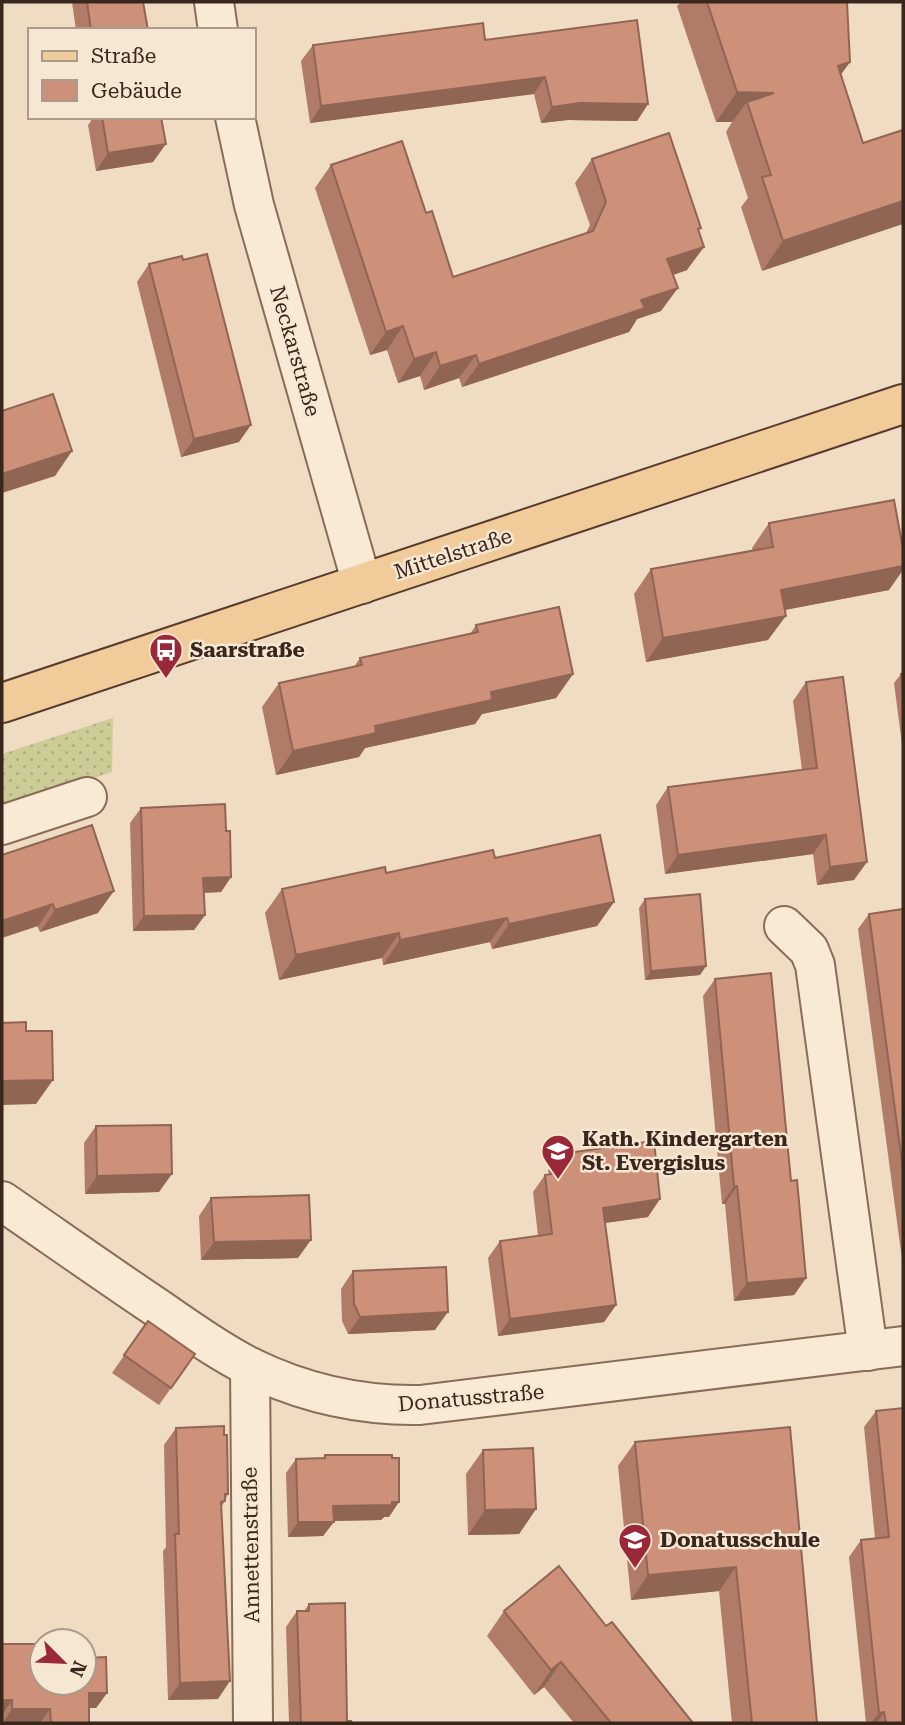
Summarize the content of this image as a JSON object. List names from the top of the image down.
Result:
{
  "streets": {
    "main road": ["Mittelstraße"],
    "street": ["Neckarstraße", "Donatusstraße", "Annettenstraße"]
  },
  "crossings": [
    ["Neckarstraße", "Mittelstraße"],
    ["Donatusstraße", "Annettenstraße"]
  ],
  "places": {
    "bus stop": ["Saarstraße"],
    "school or university": ["Kath. Kindergarten St. Evergislus", "Donatusschule"]
  },
  "legend": ["Straße", "Gebäude"],
  "north": "bottom right"
}
